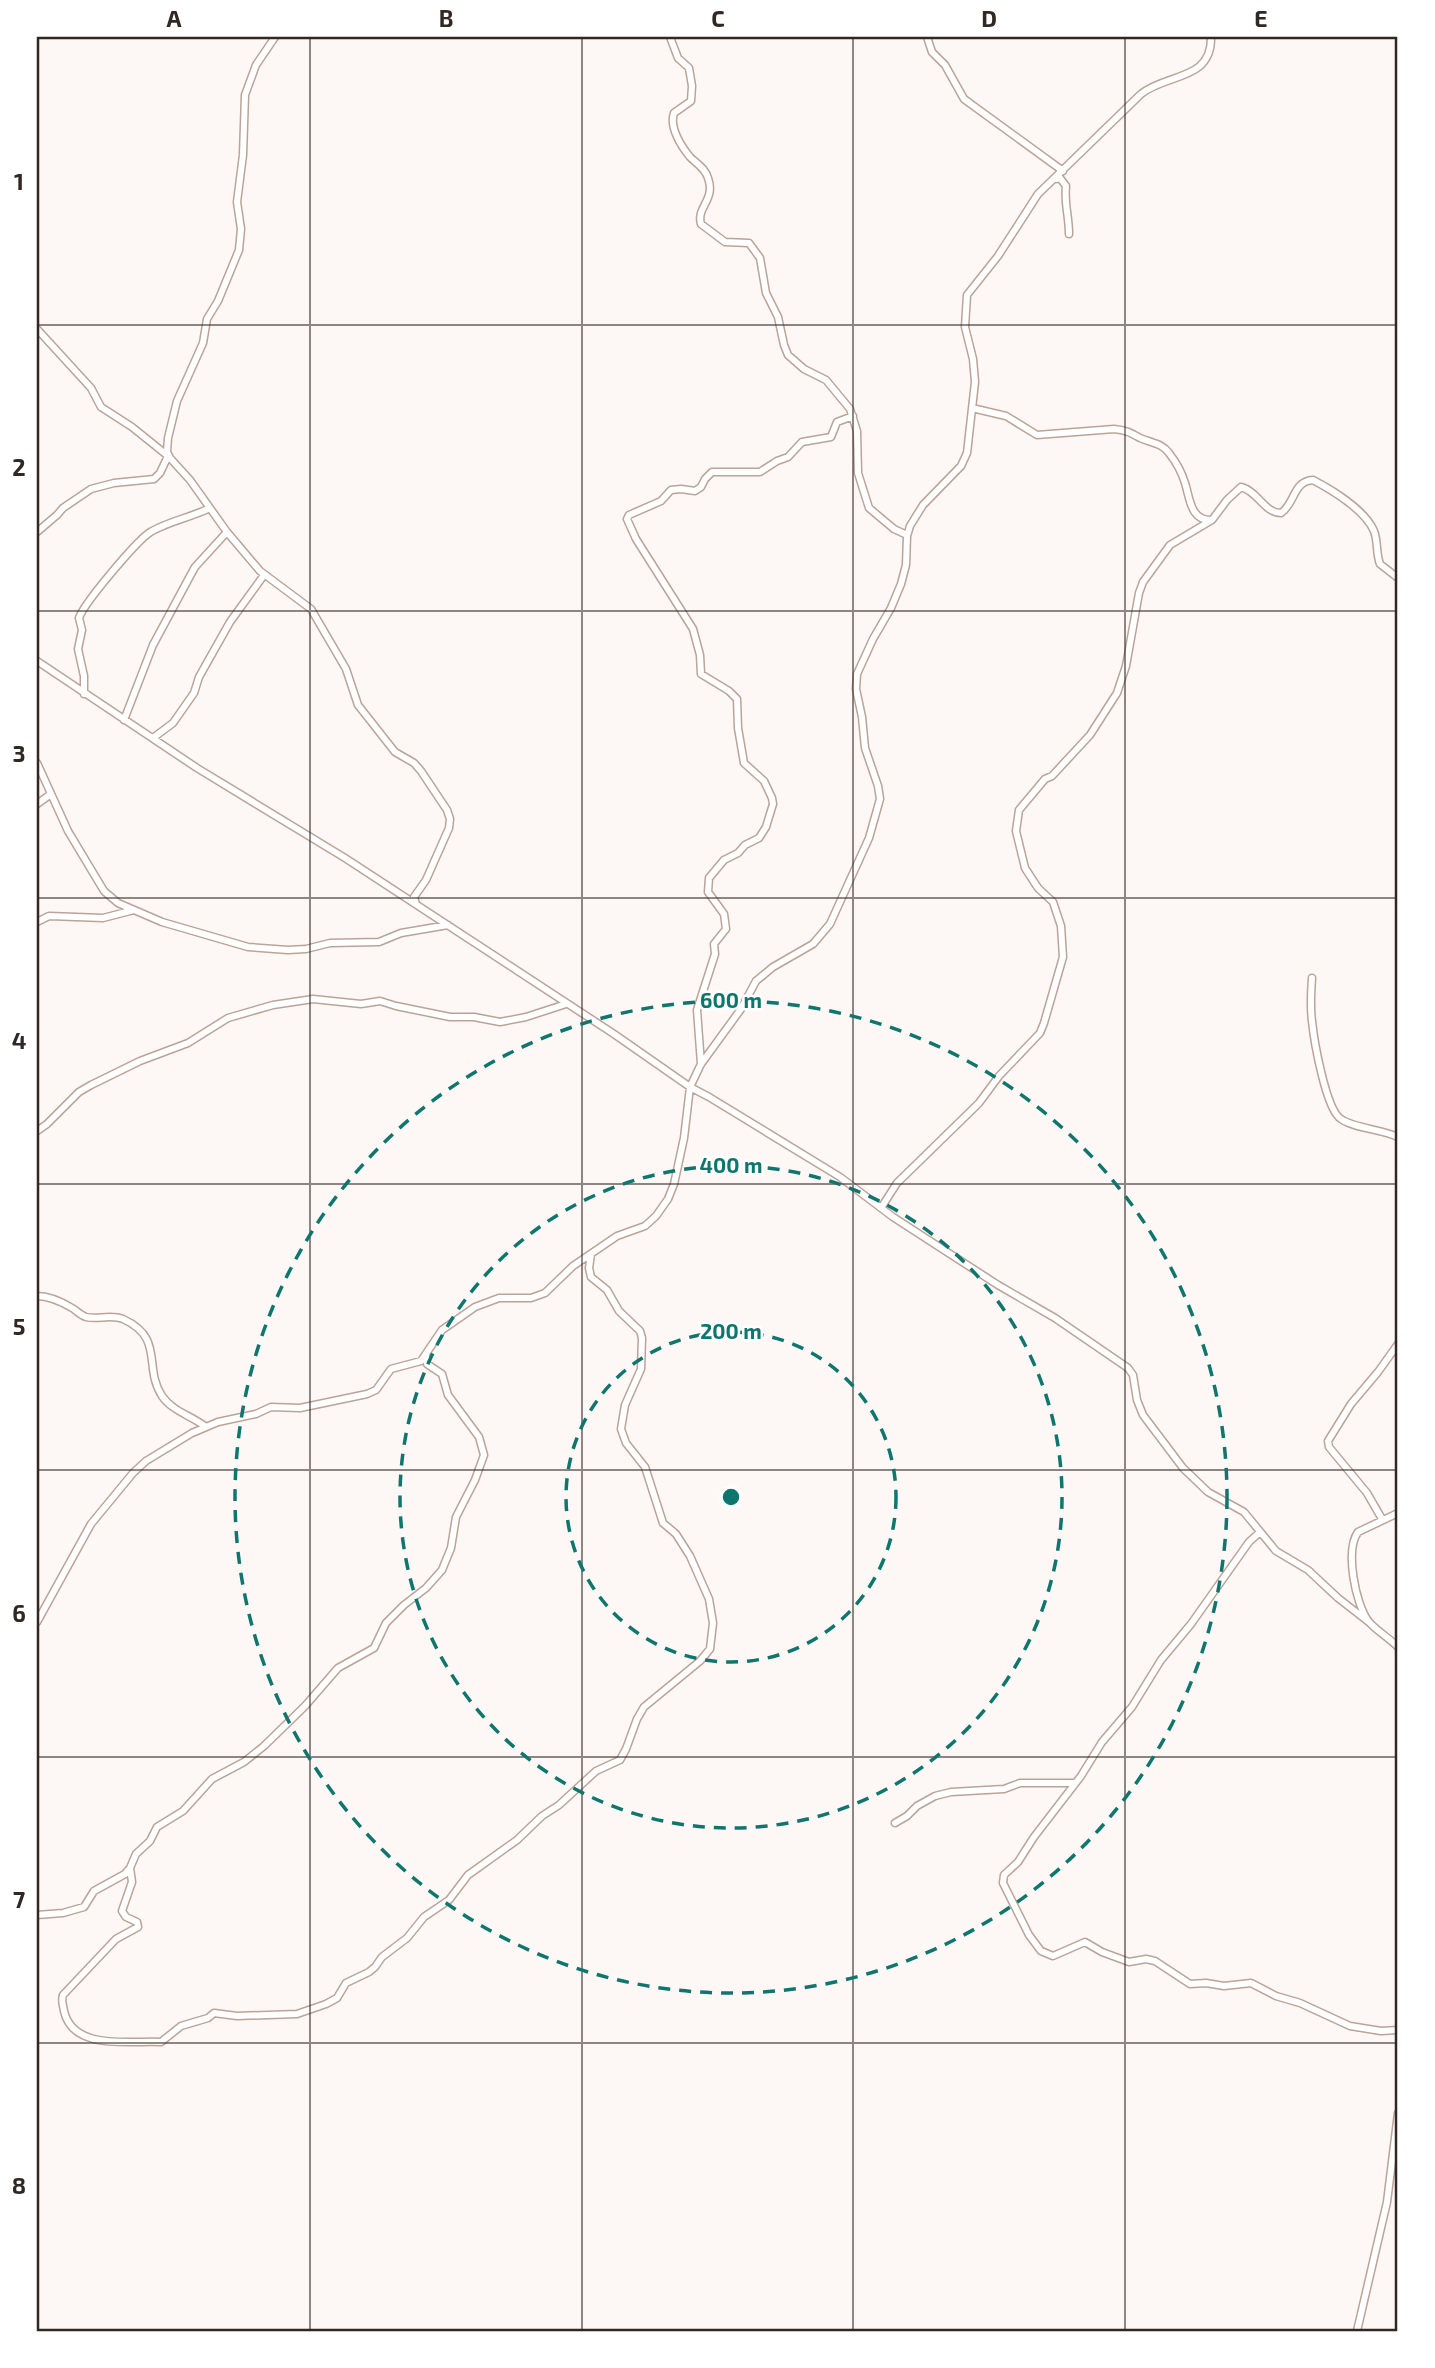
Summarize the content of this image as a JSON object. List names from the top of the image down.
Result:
{
  "grid": {
    "columns": [
      "A",
      "B",
      "C",
      "D",
      "E"
    ],
    "rows": [
      "1",
      "2",
      "3",
      "4",
      "5",
      "6",
      "7",
      "8"
    ]
  },
  "rings": ["600 m", "400 m", "200 m"]
}
